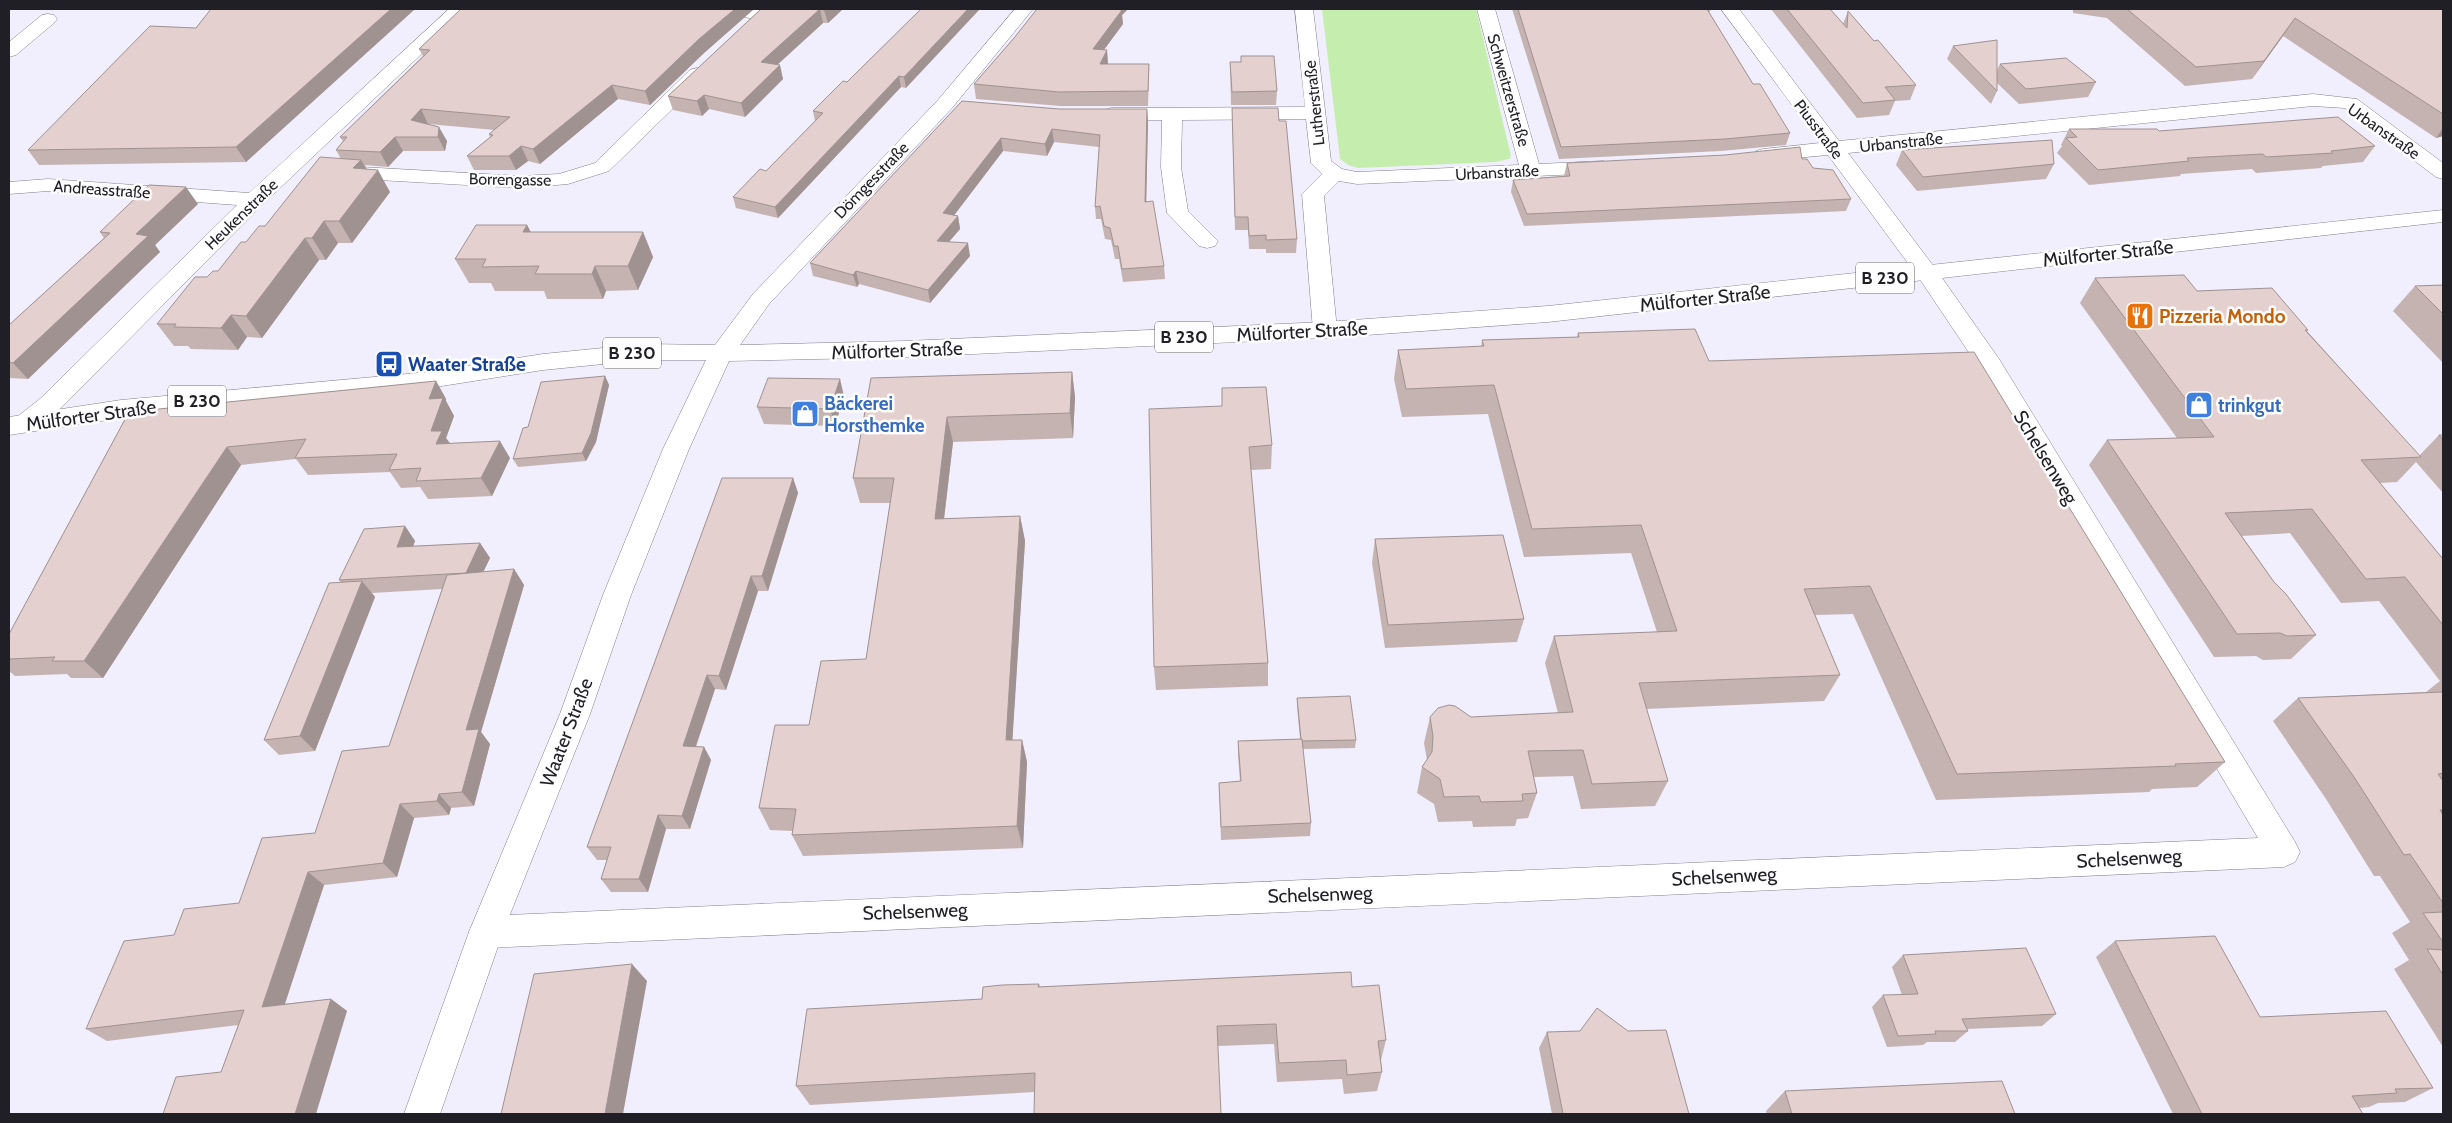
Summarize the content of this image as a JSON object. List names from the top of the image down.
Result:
{
  "streets": {
    "street": [
      "Schweitzerstraße",
      "Lutherstraße",
      "Piusstraße",
      "Urbanstraße",
      "Borrengasse",
      "Dömgesstraße",
      "Andreasstraße",
      "Heukenstraße",
      "Mülforter Straße",
      "B 230",
      "Schelsenweg",
      "Waater Straße"
    ]
  },
  "crossings": [
    ["Schweitzerstraße", "Urbanstraße"],
    ["Lutherstraße", "Urbanstraße"],
    ["Piusstraße", "Urbanstraße"],
    ["Piusstraße", "Mülforter Straße"],
    ["Piusstraße", "Schelsenweg"],
    ["Borrengasse", "Heukenstraße"],
    ["Dömgesstraße", "Mülforter Straße"],
    ["Dömgesstraße", "Waater Straße"],
    ["Andreasstraße", "Heukenstraße"],
    ["Heukenstraße", "Mülforter Straße"],
    ["Mülforter Straße", "Schelsenweg"],
    ["Mülforter Straße", "Waater Straße"],
    ["Schelsenweg", "Waater Straße"]
  ],
  "places": {
    "restaurant": ["Pizzeria Mondo"],
    "bus stop": ["Waater Straße"],
    "shop": ["trinkgut", "Bäckerei Horsthemke"]
  }
}
